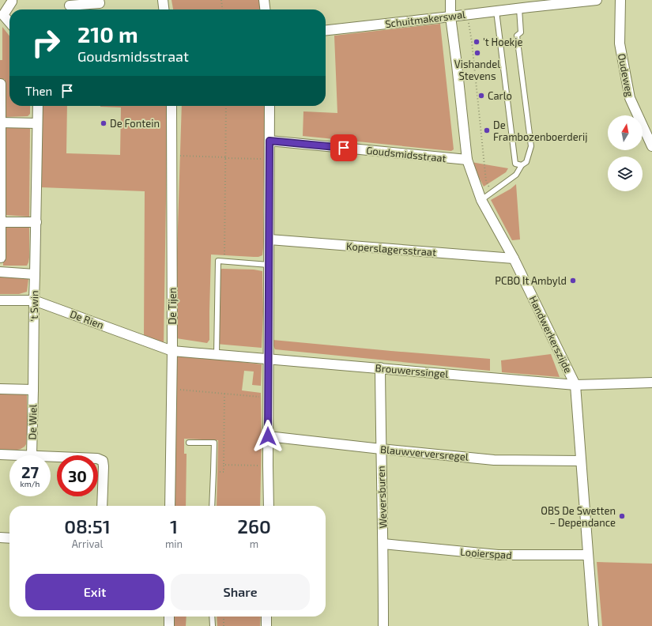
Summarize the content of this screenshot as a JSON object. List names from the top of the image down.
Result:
{
  "streets": {
    "street": [
      "Schuitmakerswal",
      "Oudeweg",
      "Goudsmidsstraat",
      "Koperslagersstraat",
      "'t Swin",
      "De Tijen",
      "De Rien",
      "Handwerkerszijde",
      "Brouwerssingel",
      "De Wiel",
      "Blauwverversregel",
      "Weversburen",
      "Looierspad"
    ]
  },
  "crossings": [
    ["Schuitmakerswal", "Handwerkerszijde"],
    ["Goudsmidsstraat", "Handwerkerszijde"],
    ["Koperslagersstraat", "Handwerkerszijde"],
    ["'t Swin", "De Rien"],
    ["'t Swin", "De Wiel"],
    ["De Tijen", "De Rien"],
    ["De Tijen", "Brouwerssingel"],
    ["De Rien", "Brouwerssingel"],
    ["Handwerkerszijde", "Brouwerssingel"],
    ["Handwerkerszijde", "Blauwverversregel"],
    ["Handwerkerszijde", "Looierspad"],
    ["Brouwerssingel", "Weversburen"],
    ["Blauwverversregel", "Weversburen"],
    ["Weversburen", "Looierspad"]
  ],
  "places": [
    "'t Hoekje",
    "Vishandel Stevens",
    "Carlo",
    "De Fontein",
    "De Frambozenboerderij",
    "PCBO It Ambyld",
    "OBS De Swetten – Dependance"
  ],
  "north": "top",
  "page": {
    "turn": ["210 m", "Goudsmidsstraat"],
    "then": "Then",
    "speed": "27 km/h",
    "limit": "30",
    "eta": [
      "08:51",
      "Arrival",
      "1",
      "min",
      "260",
      "m"
    ],
    "buttons": ["Exit", "Share"]
  }
}
